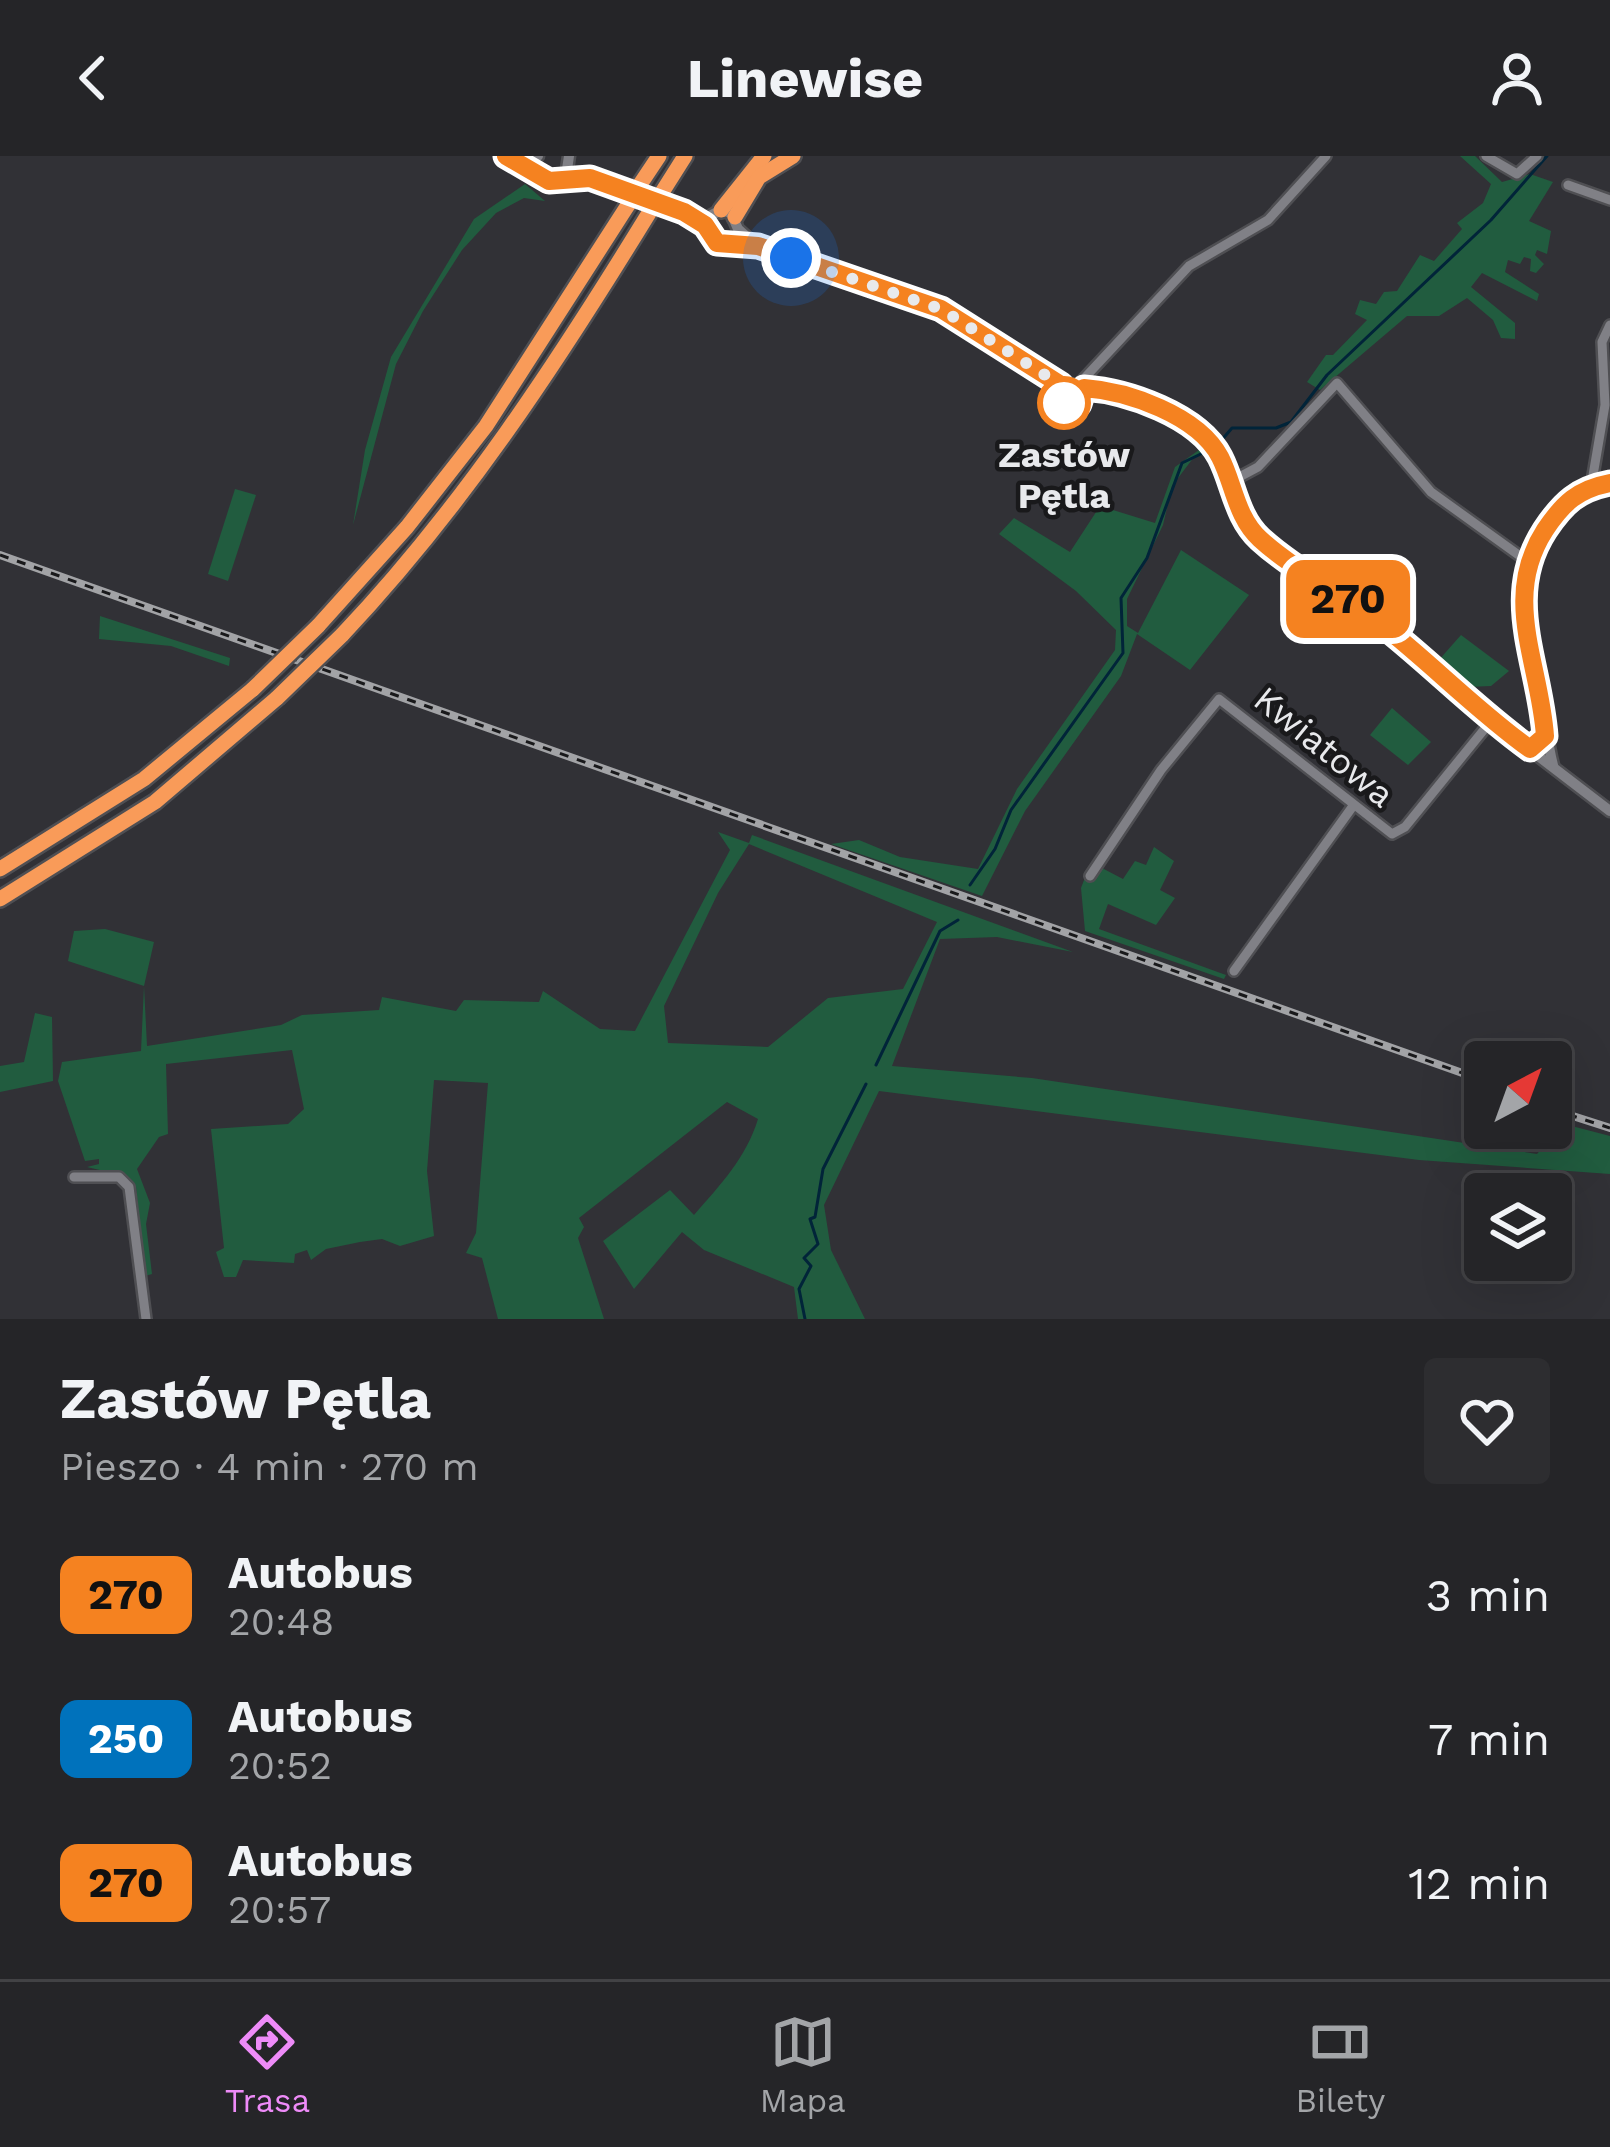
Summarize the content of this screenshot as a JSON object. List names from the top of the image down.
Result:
{
  "streets": {
    "street": ["Kwiatowa"]
  },
  "places": ["Zastów Pętla"],
  "lines": ["bus line 270"],
  "north": "top right",
  "page": {
    "header": "Linewise",
    "on_map": "270",
    "heading": ["Zastów Pętla", "Pieszo · 4 min · 270 m"],
    "list": [
      {
        "mark": "270",
        "name": "Autobus",
        "note": "20:48",
        "value": "3 min"
      },
      {
        "mark": "250",
        "name": "Autobus",
        "note": "20:52",
        "value": "7 min"
      },
      {
        "mark": "270",
        "name": "Autobus",
        "note": "20:57",
        "value": "12 min"
      }
    ],
    "tabs": ["Trasa", "Mapa", "Bilety"]
  }
}
